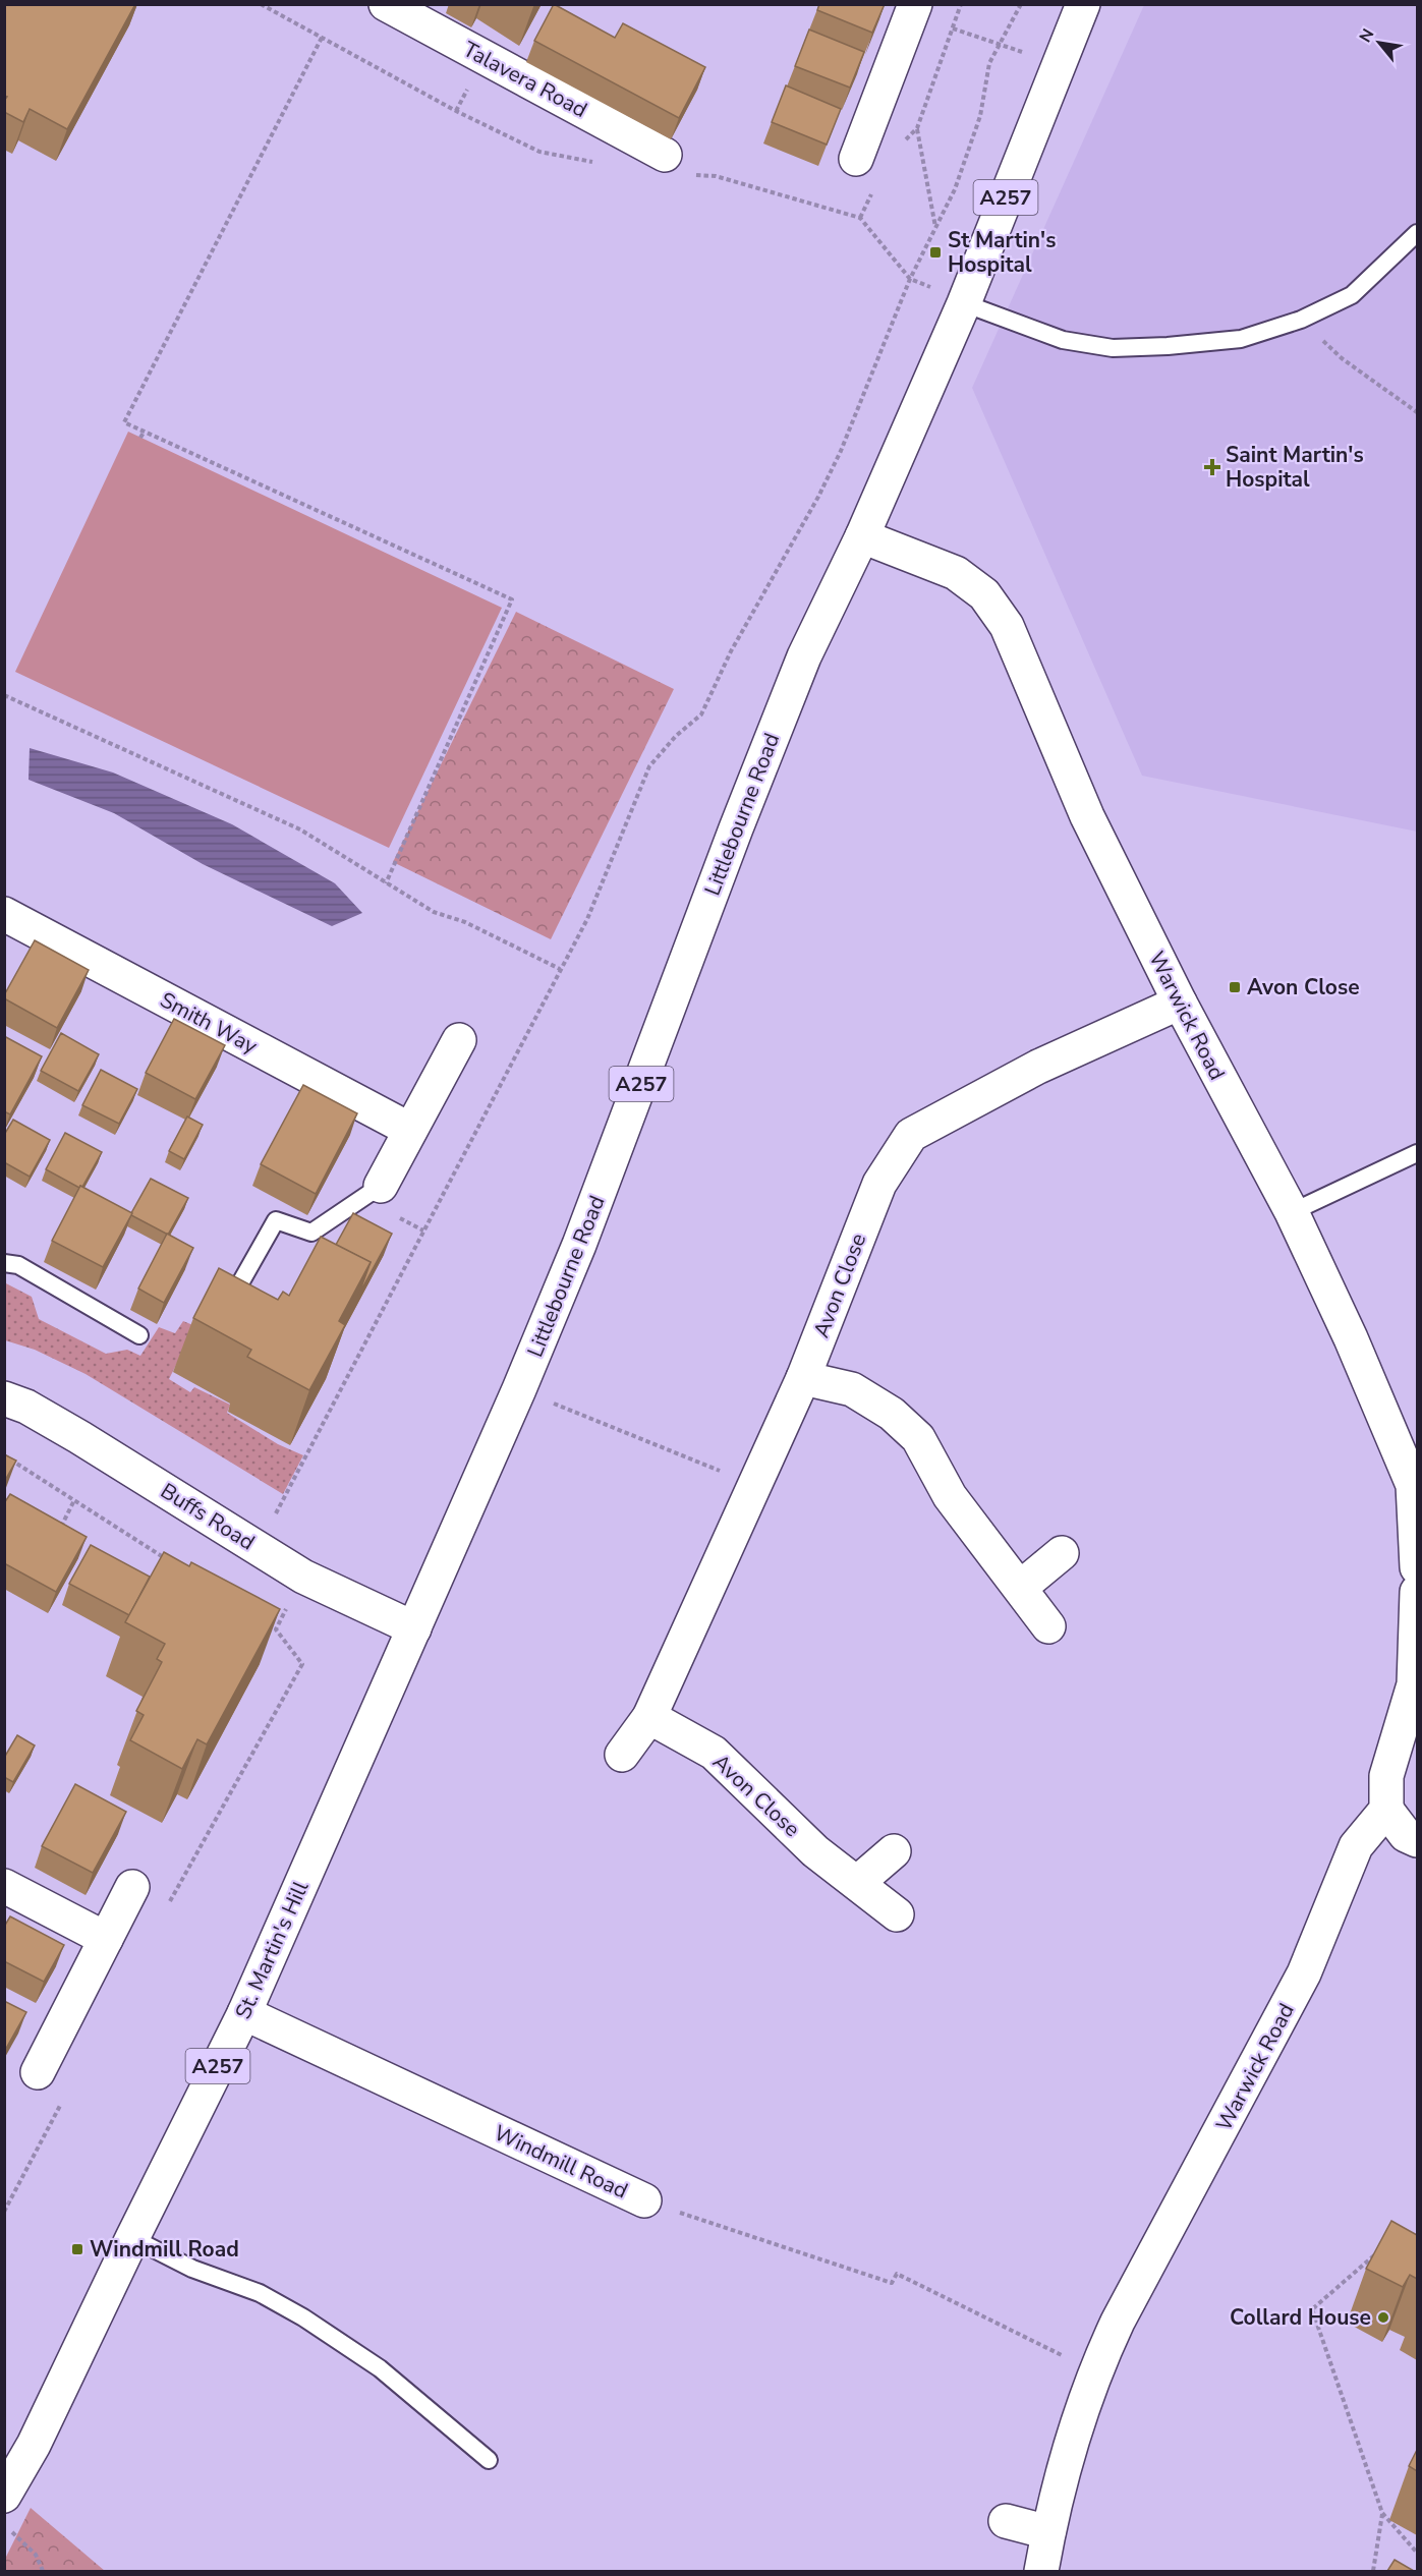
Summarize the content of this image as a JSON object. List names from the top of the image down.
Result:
{
  "streets": {
    "street": [
      "Talavera Road",
      "A257",
      "Littlebourne Road",
      "Warwick Road",
      "Smith Way",
      "Avon Close",
      "Buffs Road",
      "St. Martin's Hill",
      "Windmill Road"
    ]
  },
  "crossings": [
    ["Littlebourne Road", "Warwick Road"],
    ["Littlebourne Road", "Buffs Road"],
    ["Littlebourne Road", "St. Martin's Hill"],
    ["Warwick Road", "Avon Close"],
    ["Buffs Road", "St. Martin's Hill"],
    ["St. Martin's Hill", "Windmill Road"]
  ],
  "places": {
    "transit": ["St Martin's Hospital", "Avon Close", "Windmill Road"],
    "health": ["Saint Martin's Hospital"],
    "other": ["Collard House"]
  },
  "north": "top left"
}
